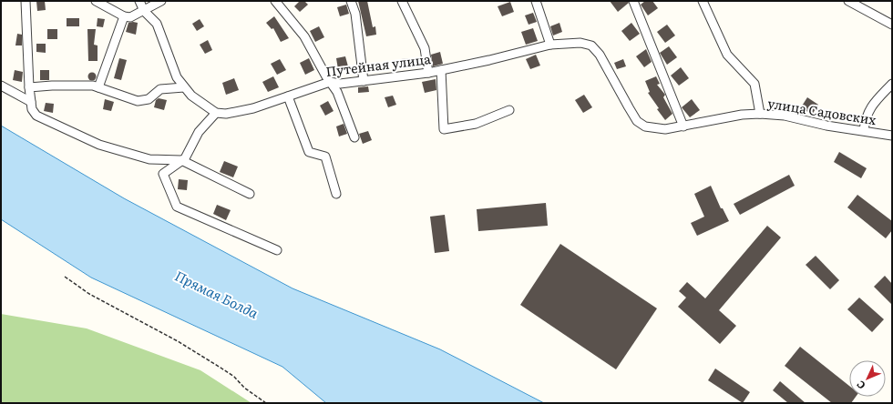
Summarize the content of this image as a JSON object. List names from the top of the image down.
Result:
{
  "streets": {
    "street": ["Путейная улица", "улица Садовских"]
  },
  "crossings": [
    ["Путейная улица", "улица Садовских"]
  ],
  "water": ["Прямая Болда"],
  "north": "bottom left"
}
